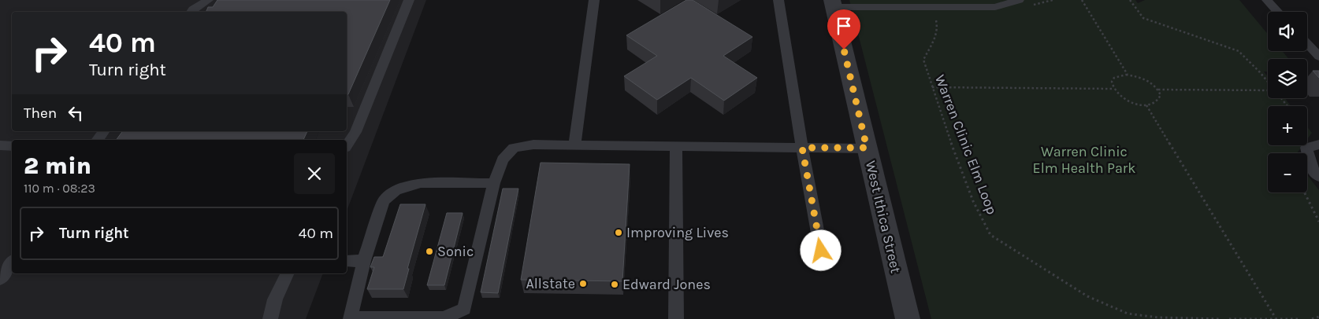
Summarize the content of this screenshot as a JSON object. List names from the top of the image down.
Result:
{
  "streets": {
    "street": ["West Ithica Street"],
    "path": ["Warren Clinic Elm Loop"]
  },
  "parks": ["Warren Clinic Elm Health Park"],
  "places": [
    "Improving Lives",
    "Sonic",
    "Allstate",
    "Edward Jones"
  ],
  "page": {
    "map_buttons": ["+", "−"],
    "turn": ["40 m", "Turn right"],
    "then": "Then",
    "heading": ["2 min", "110 m · 08:23"],
    "list": [
      {
        "name": "Turn right",
        "value": "40 m"
      }
    ]
  }
}
